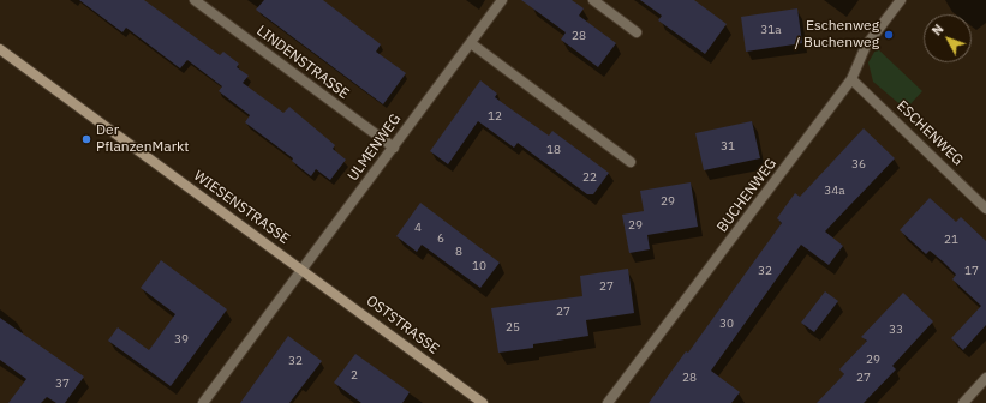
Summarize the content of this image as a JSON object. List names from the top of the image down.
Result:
{
  "streets": {
    "main road": ["WIESENSTRASSE", "OSTSTRASSE"],
    "street": [
      "LINDENSTRASSE",
      "ESCHENWEG",
      "ULMENWEG",
      "BUCHENWEG"
    ]
  },
  "crossings": [
    ["LINDENSTRASSE", "ULMENWEG"],
    ["ESCHENWEG", "BUCHENWEG"],
    ["ULMENWEG", "WIESENSTRASSE"],
    ["ULMENWEG", "OSTSTRASSE"],
    ["WIESENSTRASSE", "OSTSTRASSE"]
  ],
  "places": ["Eschenweg / Buchenweg", "Der PflanzenMarkt"],
  "house_numbers": [
    "31a",
    "28",
    "12",
    "31",
    "18",
    "36",
    "22",
    "34a",
    "29",
    "29",
    "4",
    "6",
    "21",
    "8",
    "10",
    "32",
    "17",
    "27",
    "27",
    "30",
    "25",
    "33",
    "39",
    "29",
    "32",
    "2",
    "28",
    "27",
    "37"
  ],
  "north": "top left"
}
